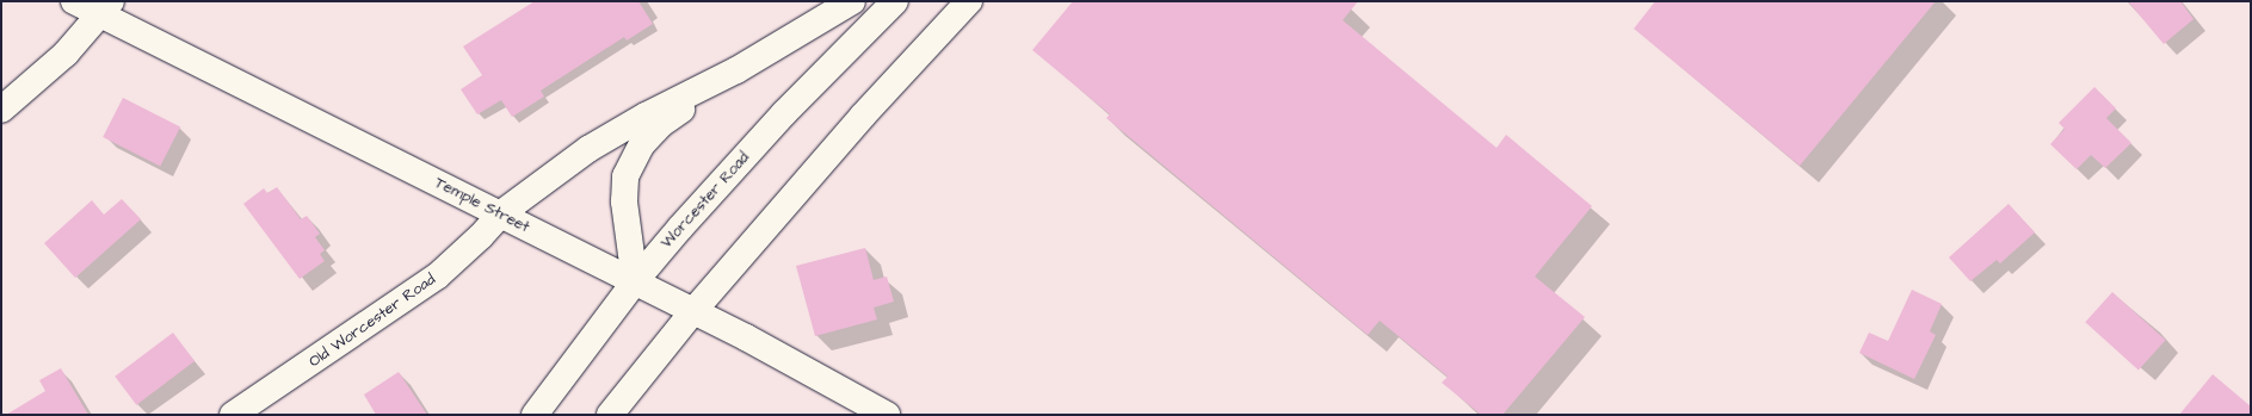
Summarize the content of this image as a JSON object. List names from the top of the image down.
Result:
{
  "streets": {
    "main road": ["Worcester Road", "Temple Street", "Old Worcester Road"]
  },
  "crossings": [
    ["Worcester Road", "Temple Street"],
    ["Temple Street", "Old Worcester Road"]
  ]
}
